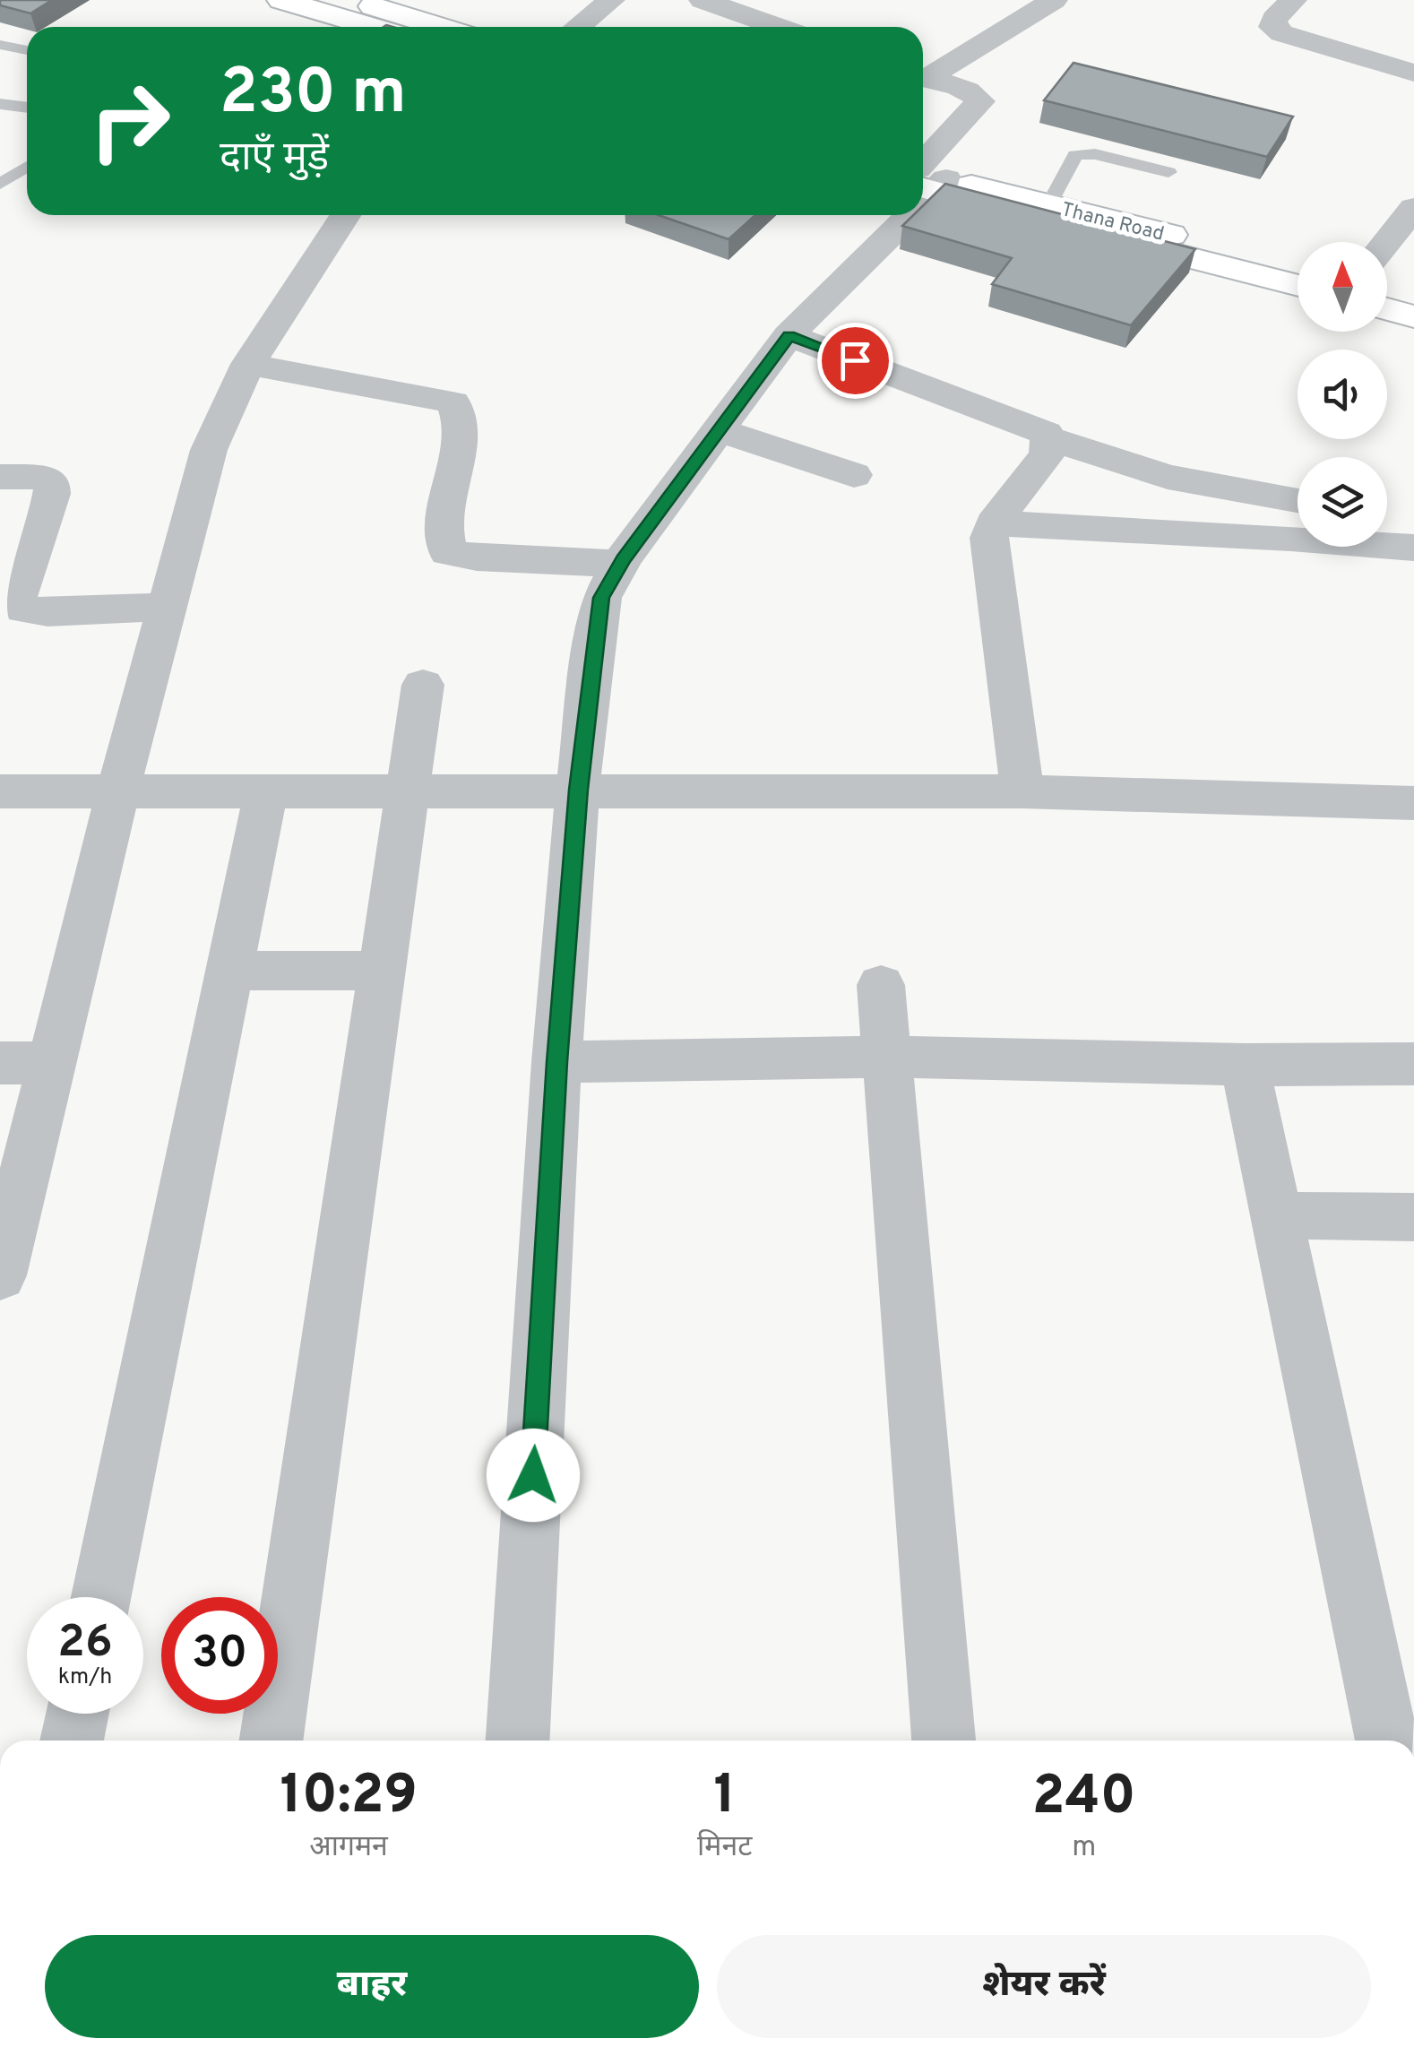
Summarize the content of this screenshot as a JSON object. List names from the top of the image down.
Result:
{
  "streets": {
    "main road": ["Thana Road"]
  },
  "north": "top",
  "page": {
    "turn": ["230 m", "दाएँ मुड़ें"],
    "speed": "26 km/h",
    "limit": "30",
    "eta": [
      "10:29",
      "आगमन",
      "1",
      "मिनट",
      "240",
      "m"
    ],
    "buttons": ["बाहर", "शेयर करें"]
  }
}
